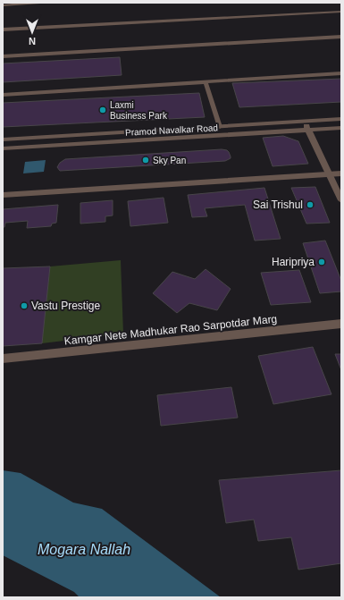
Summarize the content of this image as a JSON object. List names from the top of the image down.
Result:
{
  "streets": {
    "street": ["Pramod Navalkar Road", "Kamgar Nete Madhukar Rao Sarpotdar Marg"]
  },
  "water": ["Mogara Nallah"],
  "places": [
    "Laxmi Business Park",
    "Sky Pan",
    "Sai Trishul",
    "Haripriya",
    "Vastu Prestige"
  ],
  "north": "bottom"
}
